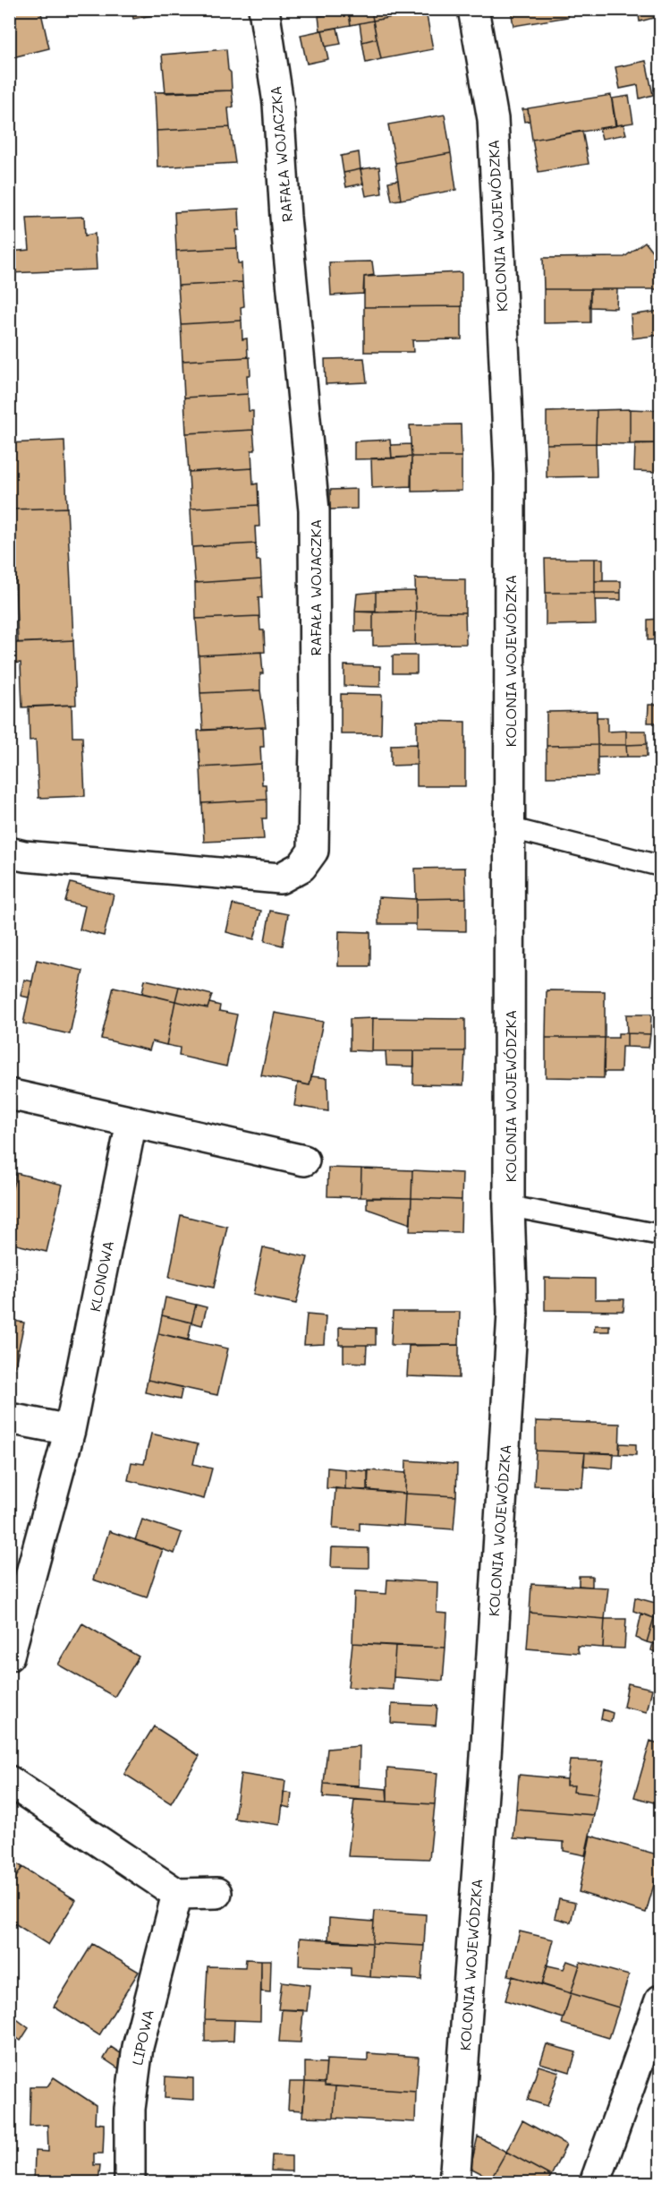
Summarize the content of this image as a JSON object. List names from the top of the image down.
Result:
{
  "streets": {
    "street": [
      "RAFAŁA WOJACZKA",
      "KOLONIA WOJEWÓDZKA",
      "KLONOWA",
      "LIPOWA"
    ]
  }
}
